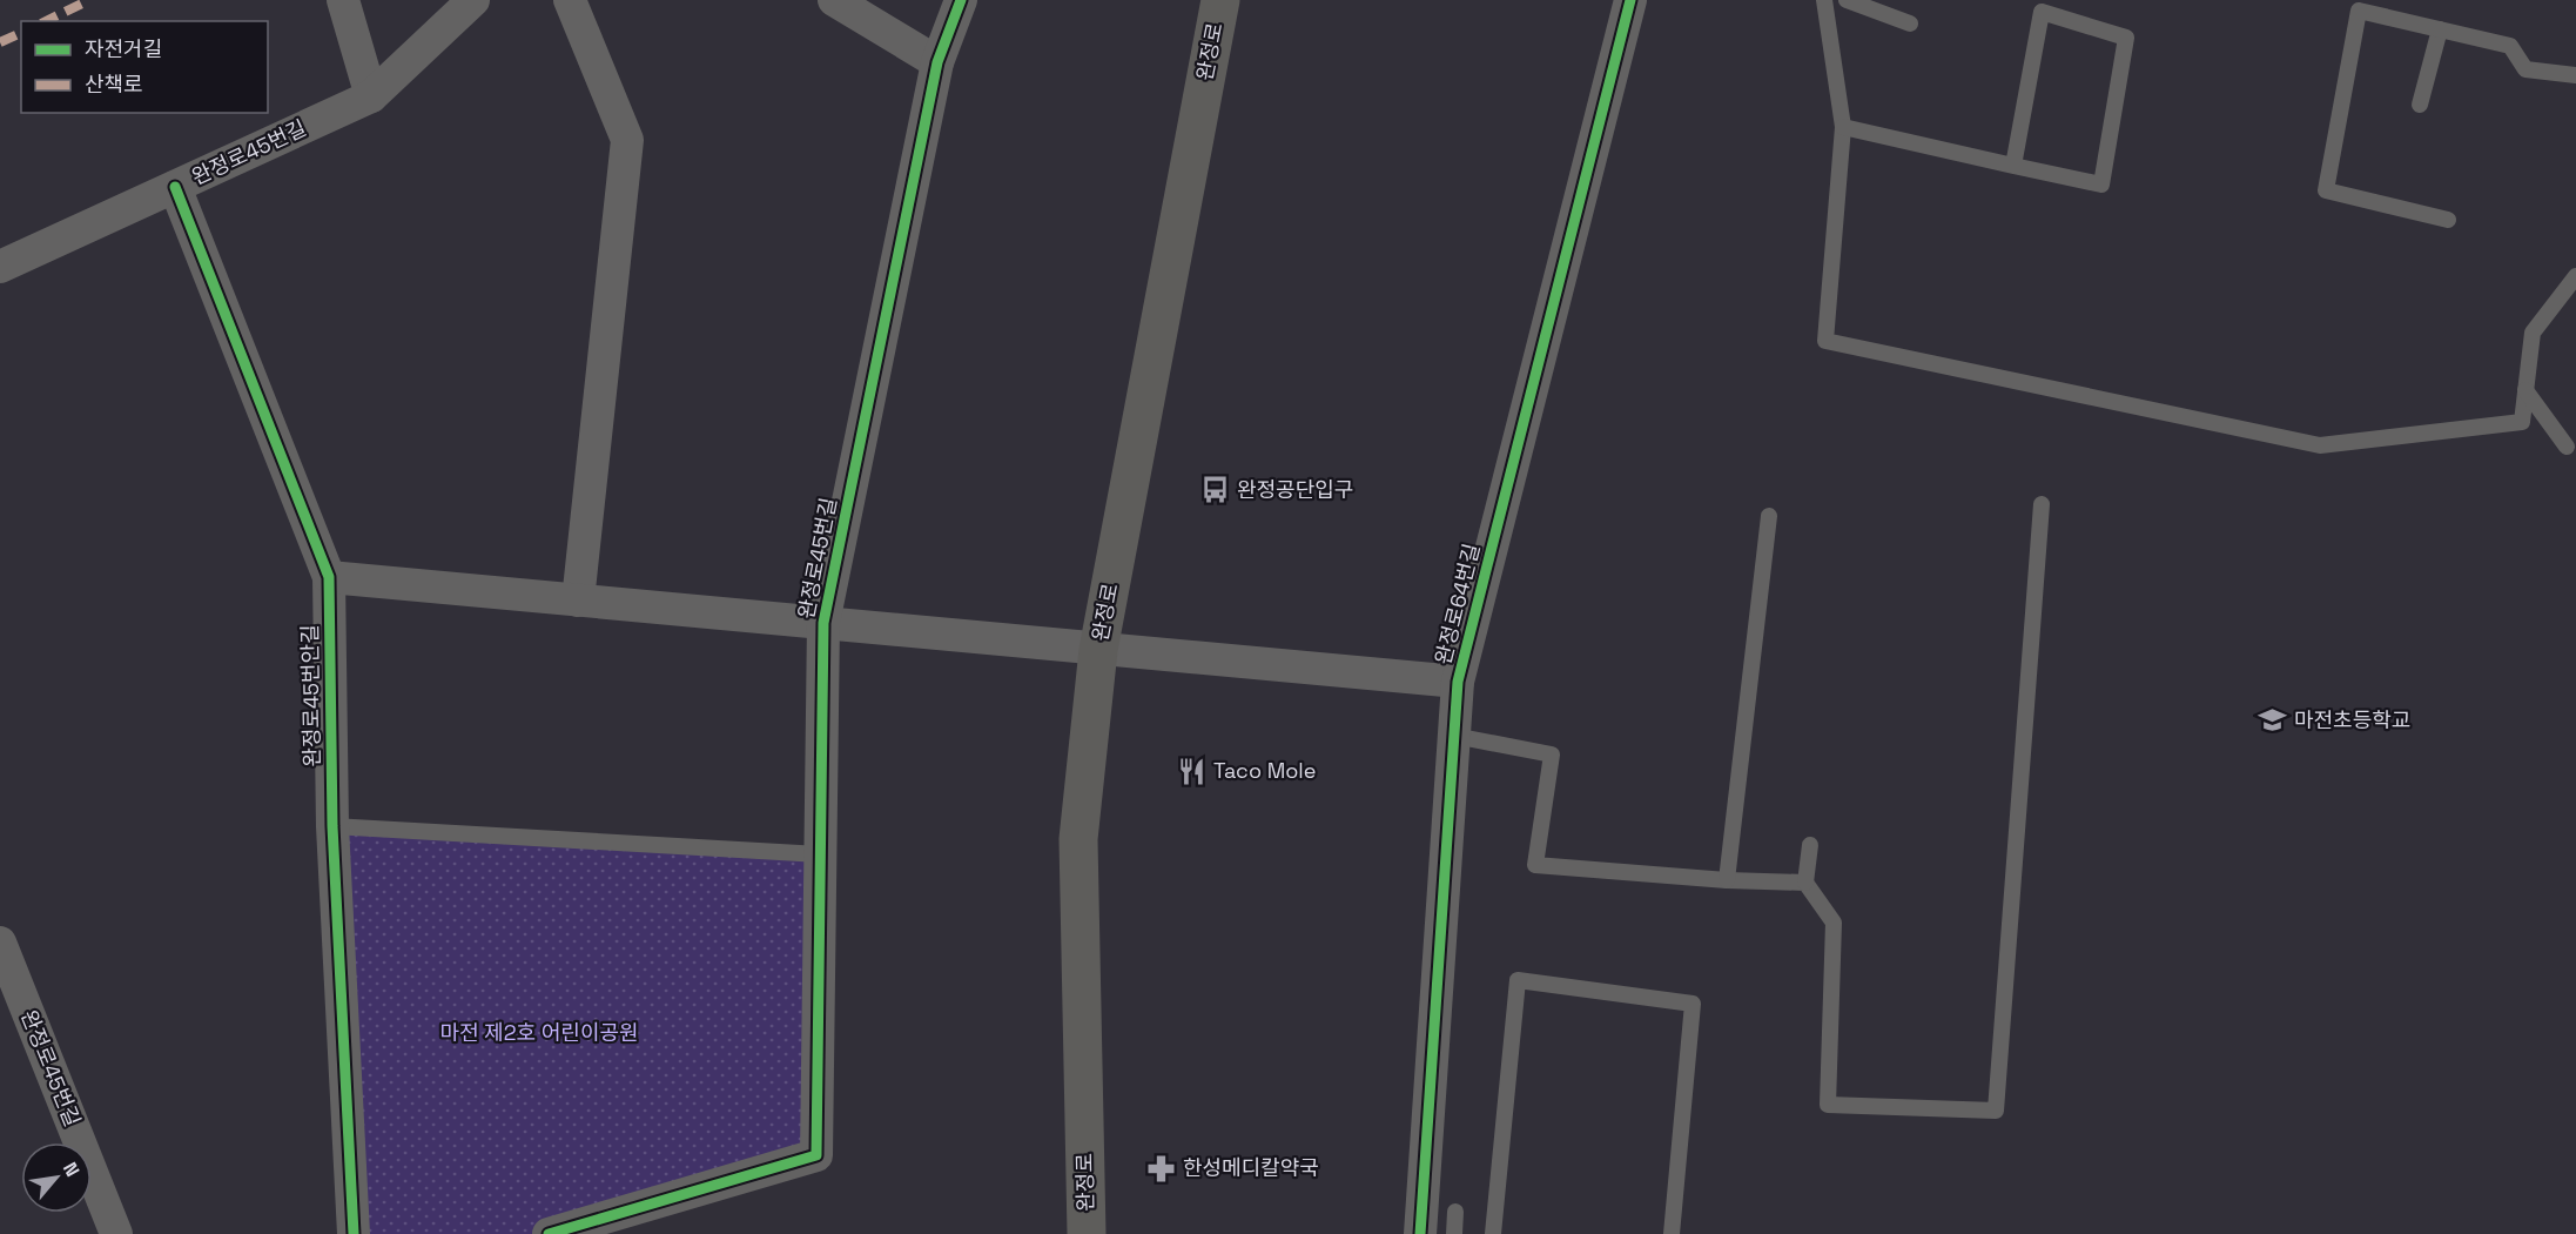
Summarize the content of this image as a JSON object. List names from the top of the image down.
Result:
{
  "streets": {
    "main road": ["완정로"],
    "street": ["완정로45번길", "완정로64번길", "완정로45번안길"]
  },
  "crossings": [
    ["완정로", "완정로45번길"],
    ["완정로45번길", "완정로64번길"],
    ["완정로45번길", "완정로45번안길"]
  ],
  "parks": ["마전 제2호 어린이공원"],
  "places": {
    "bus stop": ["완정공단입구"],
    "school or university": ["마전초등학교"],
    "restaurant": ["Taco Mole"],
    "pharmacy": ["한성메디칼약국"]
  },
  "legend": ["자전거길", "산책로"],
  "north": "top right"
}
